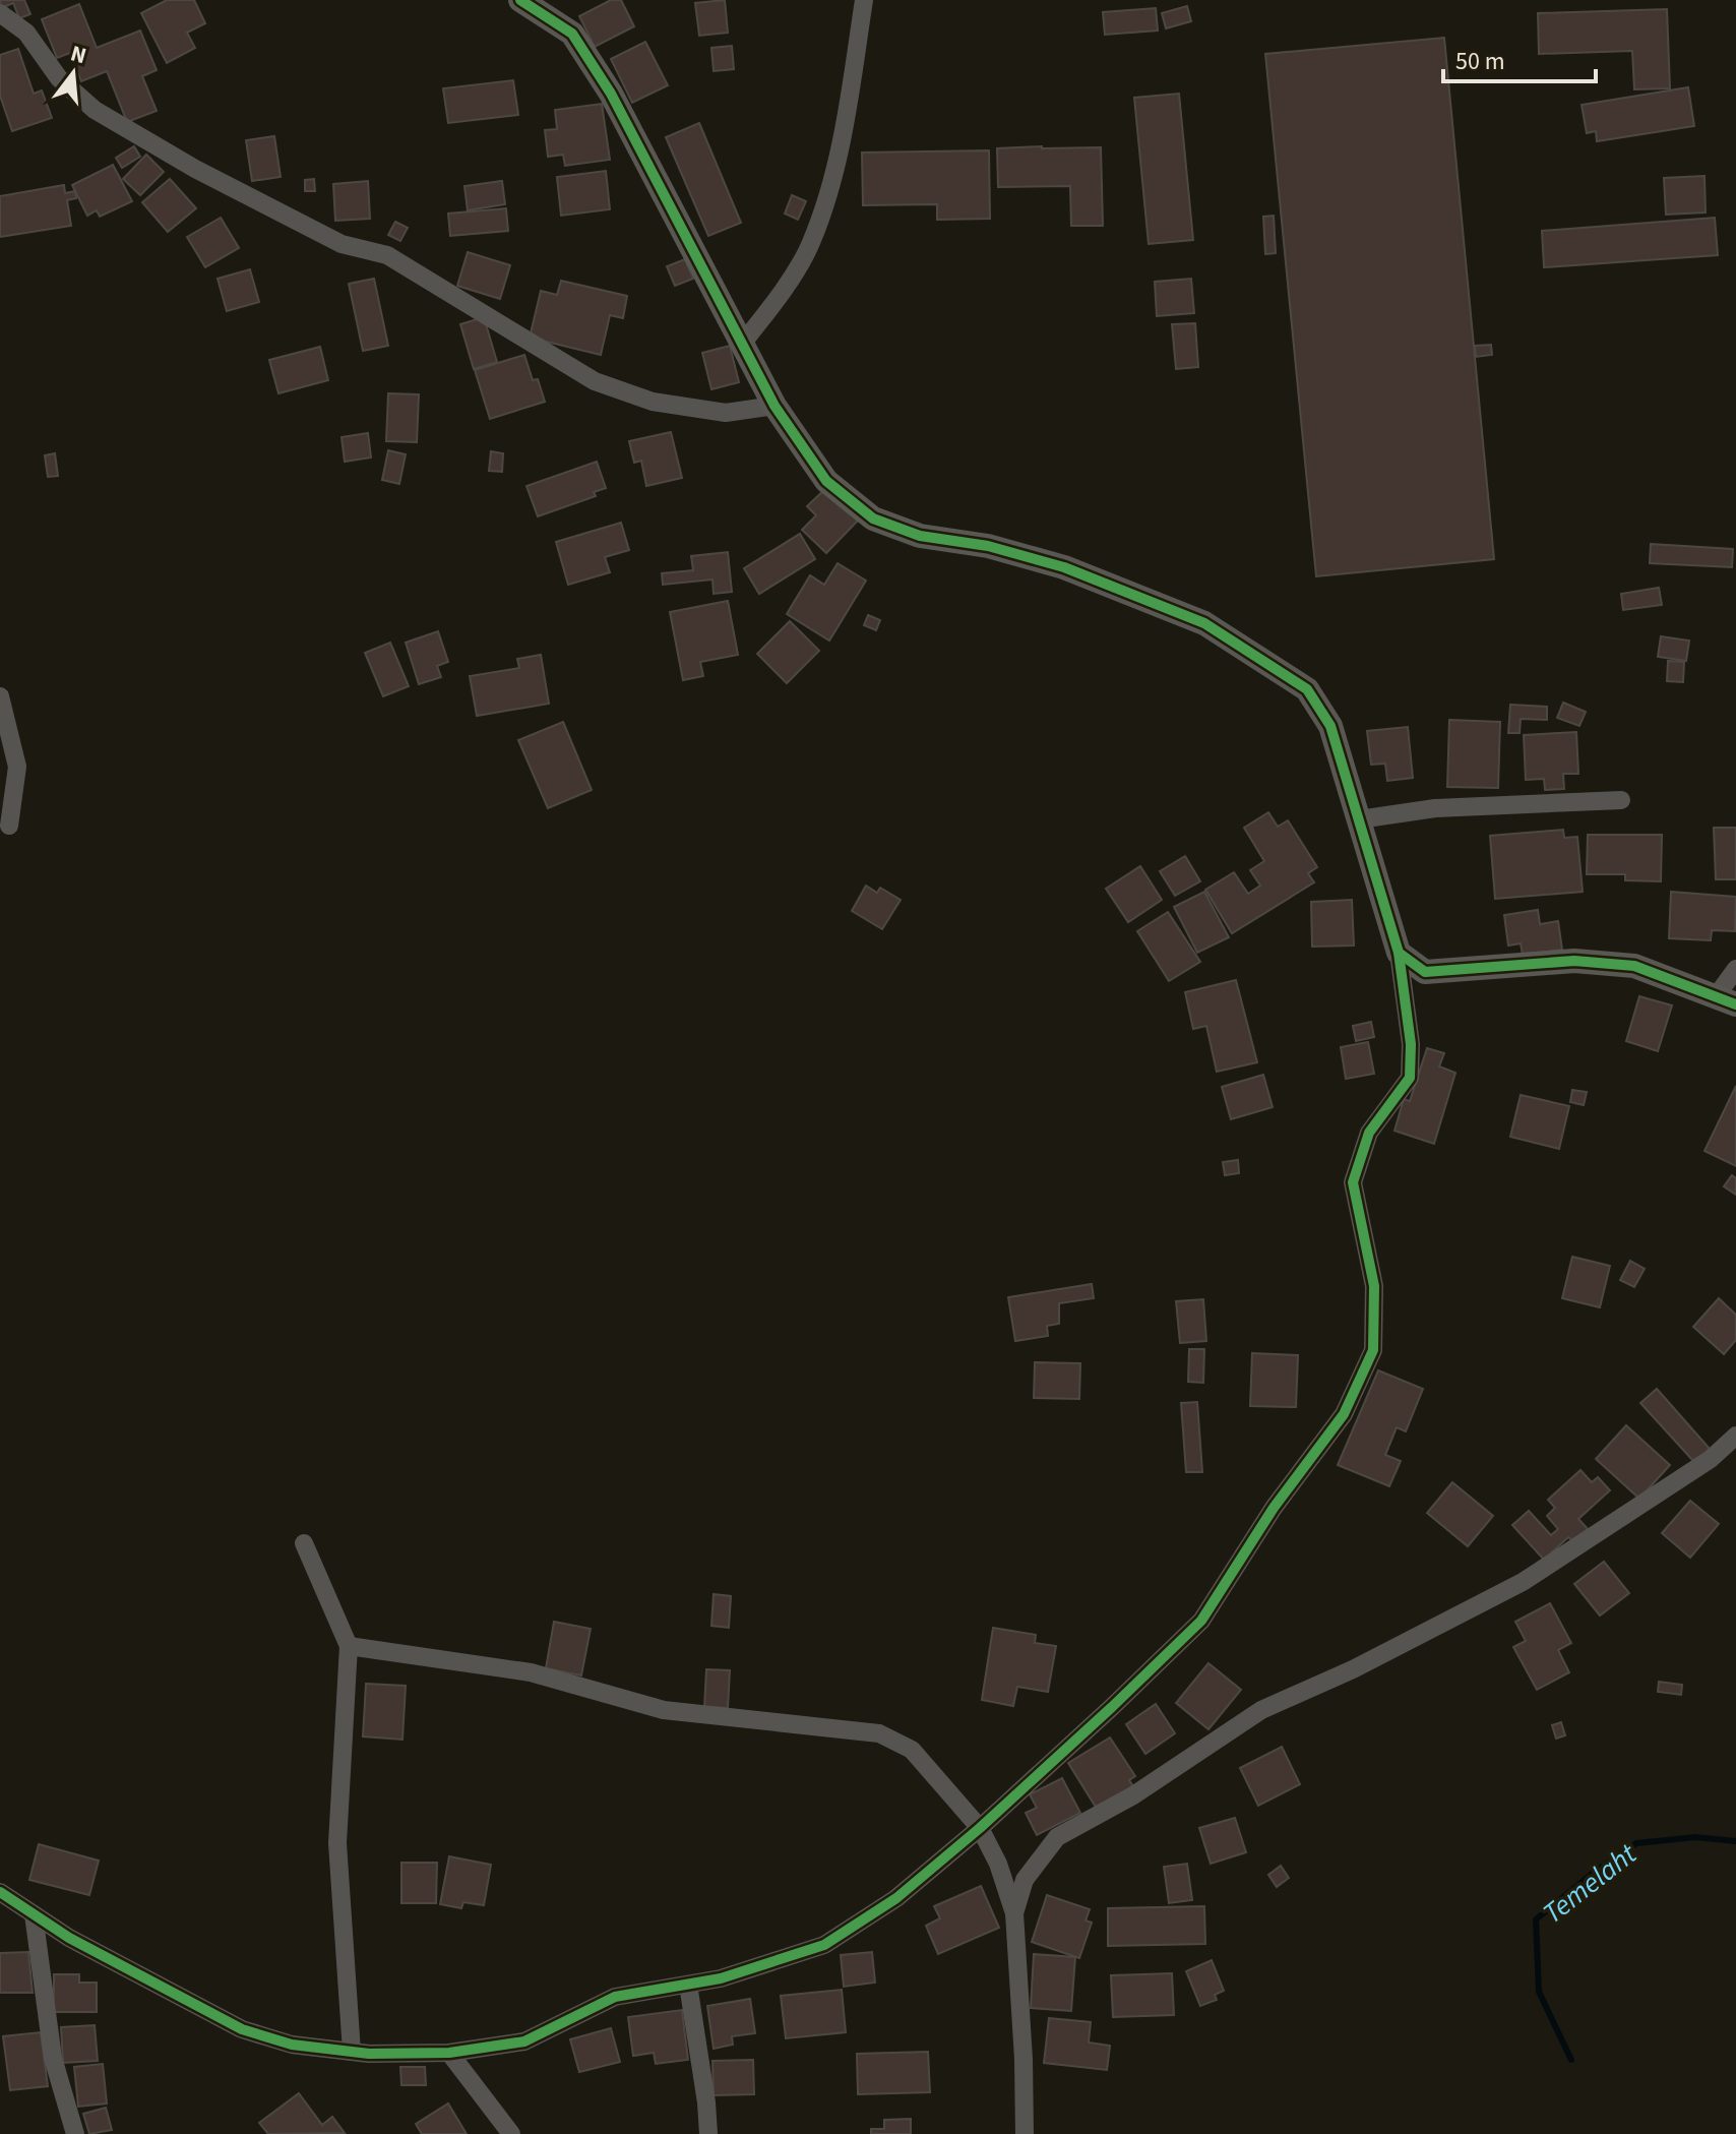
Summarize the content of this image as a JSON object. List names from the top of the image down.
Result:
{
  "water": ["Temelaht"],
  "scale_bar": "50 m",
  "north": "top"
}
